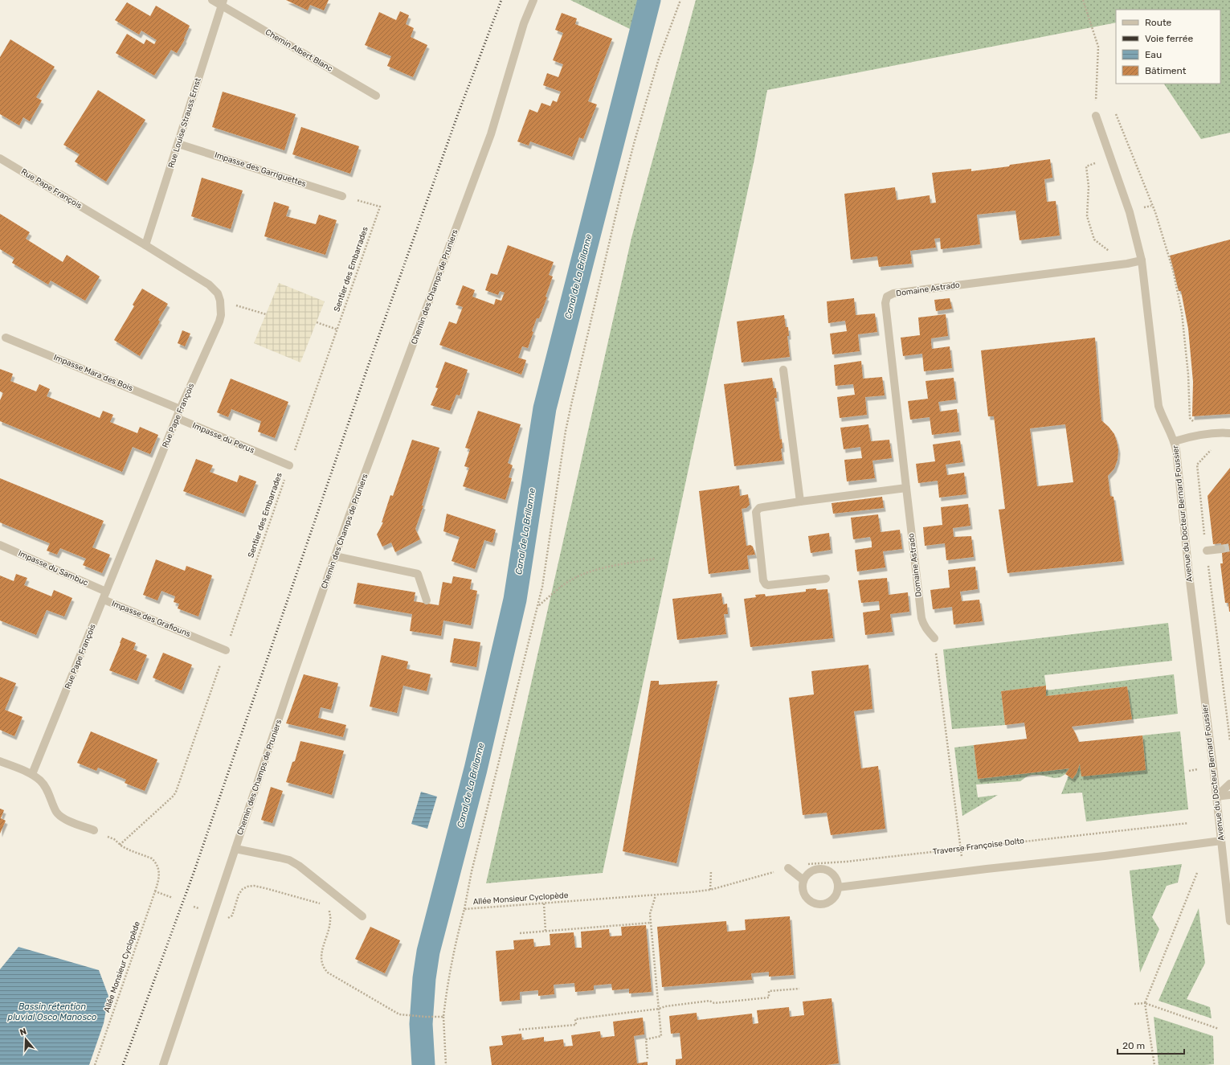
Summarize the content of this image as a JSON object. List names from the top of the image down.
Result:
{
  "streets": {
    "street": [
      "Chemin Albert Blanc",
      "Rue Louise Strauss Ernst",
      "Impasse des Garriguettes",
      "Rue Pape François",
      "Chemin des Champs de Pruniers",
      "Domaine Astrado",
      "Impasse Mara des Bois",
      "Impasse du Perus",
      "Avenue du Docteur Bernard Foussier",
      "Impasse du Sambuc",
      "Impasse des Grafiouns"
    ],
    "path": ["Sentier des Embarrades", "Traverse Françoise Dolto", "Allée Monsieur Cyclopède"]
  },
  "crossings": [
    ["Chemin Albert Blanc", "Rue Louise Strauss Ernst"],
    ["Rue Louise Strauss Ernst", "Impasse des Garriguettes"],
    ["Rue Louise Strauss Ernst", "Rue Pape François"],
    ["Impasse des Garriguettes", "Sentier des Embarrades"],
    ["Rue Pape François", "Impasse Mara des Bois"],
    ["Rue Pape François", "Impasse du Perus"],
    ["Rue Pape François", "Impasse du Sambuc"],
    ["Rue Pape François", "Impasse des Grafiouns"],
    ["Sentier des Embarrades", "Impasse du Perus"],
    ["Sentier des Embarrades", "Impasse des Grafiouns"],
    ["Sentier des Embarrades", "Allée Monsieur Cyclopède"],
    ["Domaine Astrado", "Avenue du Docteur Bernard Foussier"],
    ["Impasse du Sambuc", "Impasse des Grafiouns"],
    ["Traverse Françoise Dolto", "Allée Monsieur Cyclopède"]
  ],
  "water": ["Canal de La Brillanne", "Bassin rétention pluvial Osco Manosco"],
  "legend": [
    "Route",
    "Voie ferrée",
    "Eau",
    "Bâtiment"
  ],
  "scale_bar": "20 m",
  "north": "top"
}
